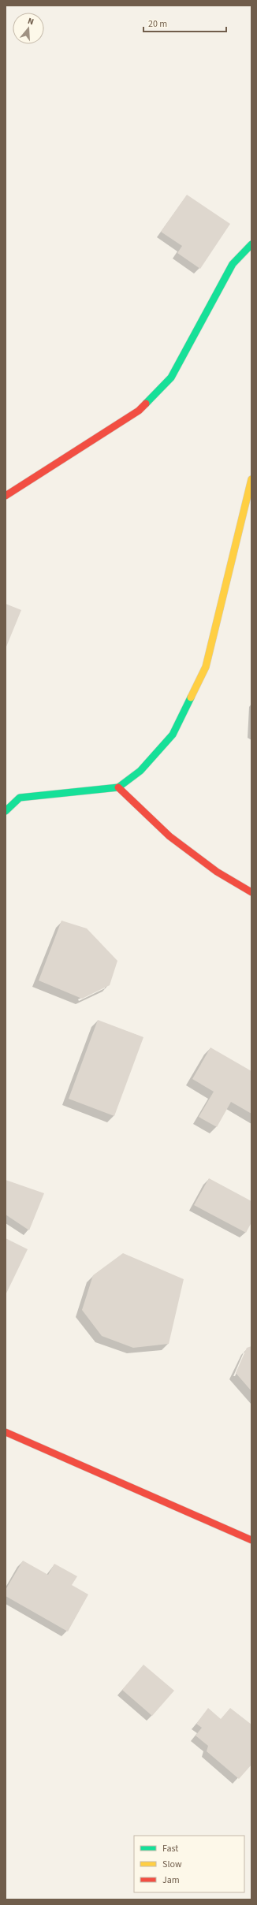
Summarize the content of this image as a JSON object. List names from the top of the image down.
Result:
{
  "legend": ["Fast", "Slow", "Jam"],
  "scale_bar": "20 m",
  "north": "top"
}
